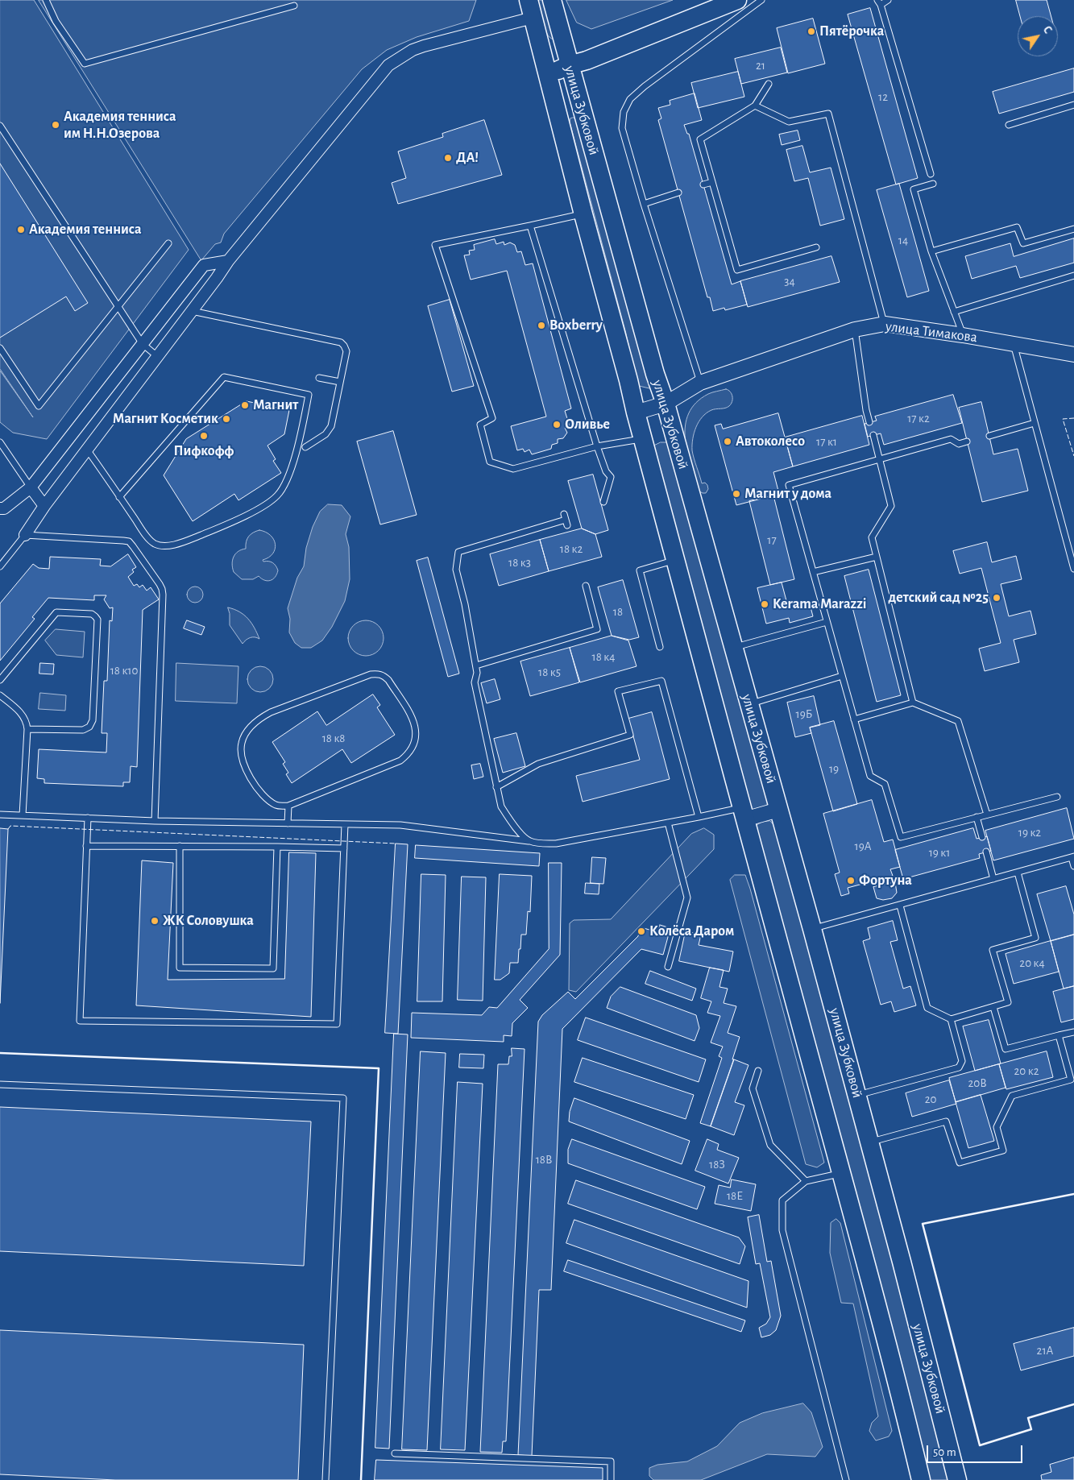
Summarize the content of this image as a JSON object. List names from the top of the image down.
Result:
{
  "streets": {
    "main road": ["улица Зубковой"],
    "street": ["улица Тимакова"]
  },
  "crossings": [
    ["улица Зубковой", "улица Тимакова"]
  ],
  "places": [
    "Пятёрочка",
    "Академия тенниса им Н.Н.Озерова",
    "ДА!",
    "Академия тенниса",
    "Boxberry",
    "Магнит",
    "Магнит Косметик",
    "Оливье",
    "Пифкофф",
    "Автоколесо",
    "Магнит у дома",
    "детский сад №25",
    "Kerama Marazzi",
    "Фортуна",
    "ЖК Соловушка",
    "Колёса Даром"
  ],
  "house_numbers": [
    "21",
    "12",
    "14",
    "34",
    "17 к2",
    "17 к1",
    "17",
    "18 к2",
    "18 к3",
    "18",
    "18 к4",
    "18 к10",
    "18 к5",
    "19Б",
    "18 к8",
    "19",
    "19 к2",
    "19А",
    "19 к1",
    "20 к4",
    "20 к2",
    "20В",
    "20",
    "18В",
    "18З",
    "18Е",
    "21А"
  ],
  "scale_bar": "50 m",
  "north": "top right"
}
